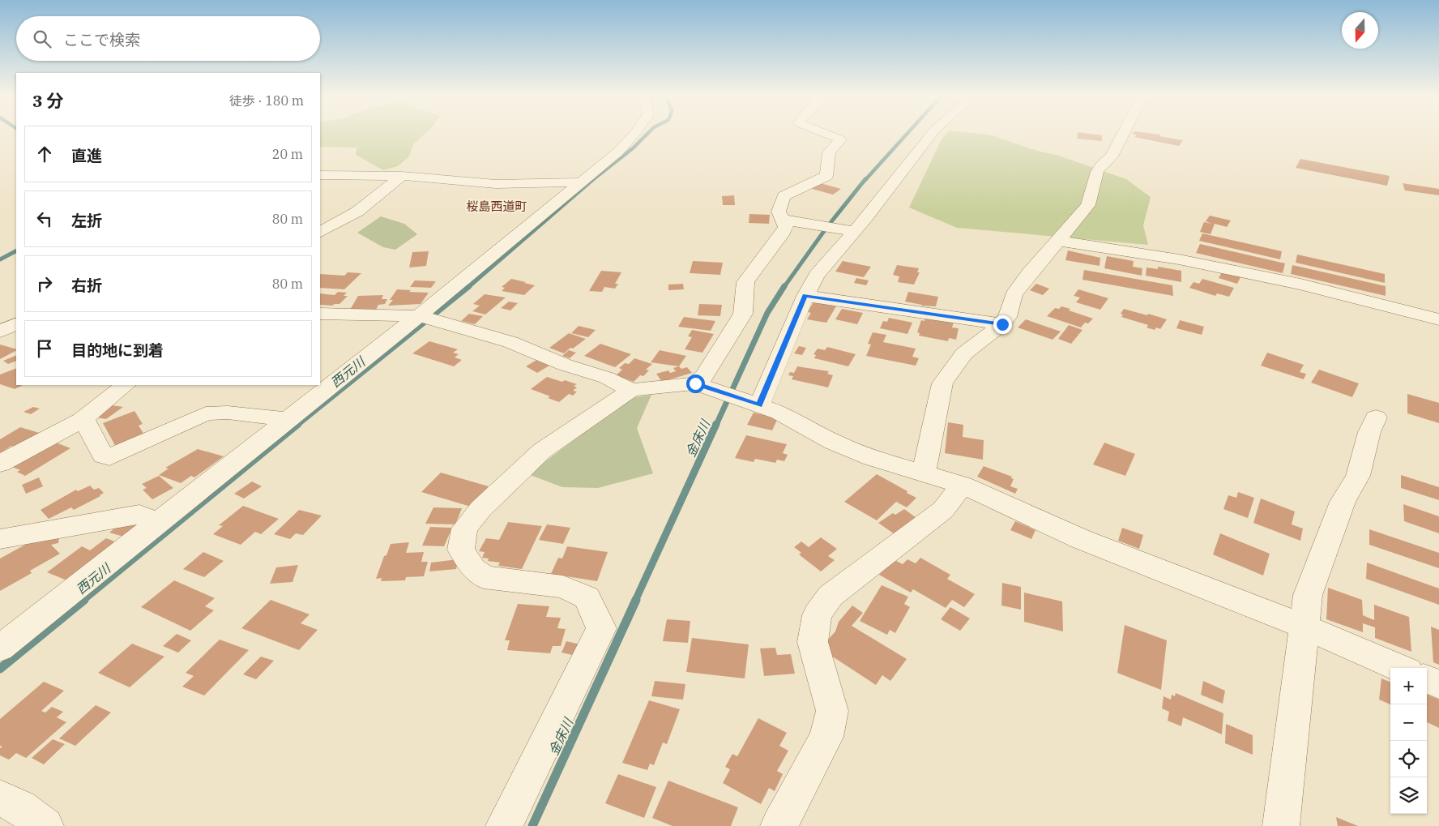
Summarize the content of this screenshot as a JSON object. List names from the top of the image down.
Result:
{
  "districts": ["桜島西道町"],
  "water": ["西元川", "金床川"],
  "north": "bottom",
  "page": {
    "search": "ここで検索",
    "heading": ["3 分", "徒歩 · 180 m"],
    "list": [
      ["直進", "20 m"],
      ["左折", "80 m"],
      ["右折", "80 m"],
      "目的地に到着"
    ],
    "map_buttons": ["+", "−"]
  }
}
